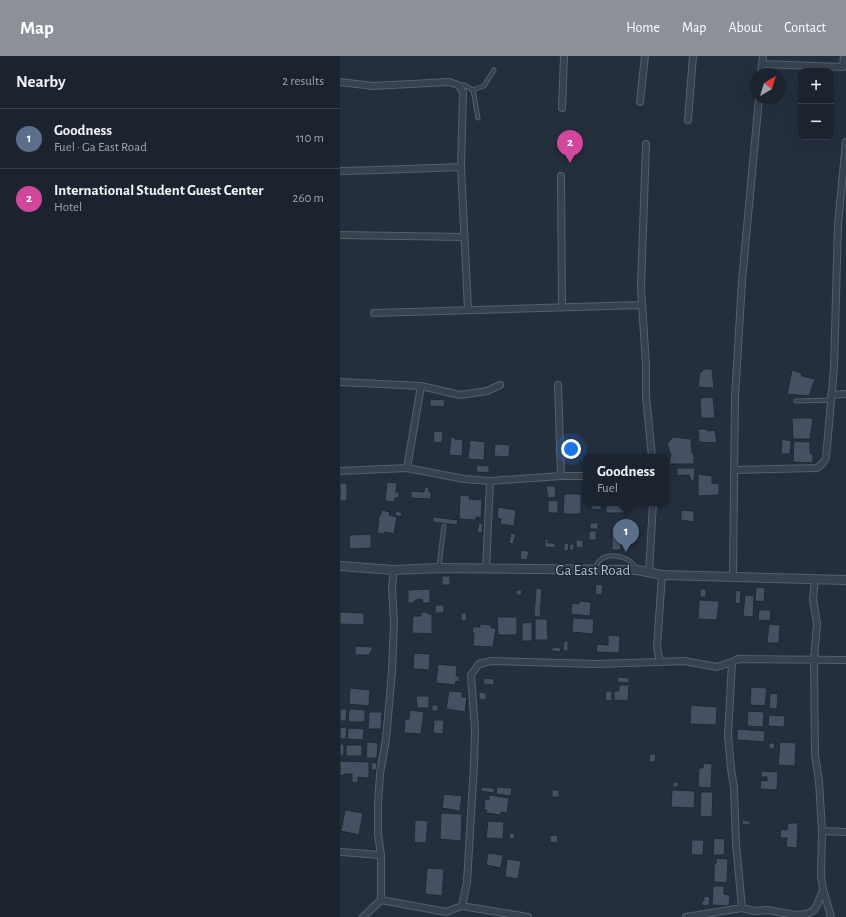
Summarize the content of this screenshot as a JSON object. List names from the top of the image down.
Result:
{
  "streets": {
    "street": ["Ga East Road"]
  },
  "north": "top right",
  "page": {
    "header": "Map",
    "nav": [
      "Home",
      "Map",
      "About",
      "Contact"
    ],
    "heading": ["Nearby", "2 results"],
    "map_buttons": ["+", "−"],
    "list": [
      {
        "mark": "1",
        "name": "Goodness",
        "note": "Fuel · Ga East Road",
        "value": "110 m"
      },
      {
        "mark": "2",
        "name": "International Student Guest Center",
        "note": "Hotel",
        "value": "260 m"
      }
    ],
    "pins": ["2", "1"],
    "popup": ["Goodness", "Fuel"]
  }
}
